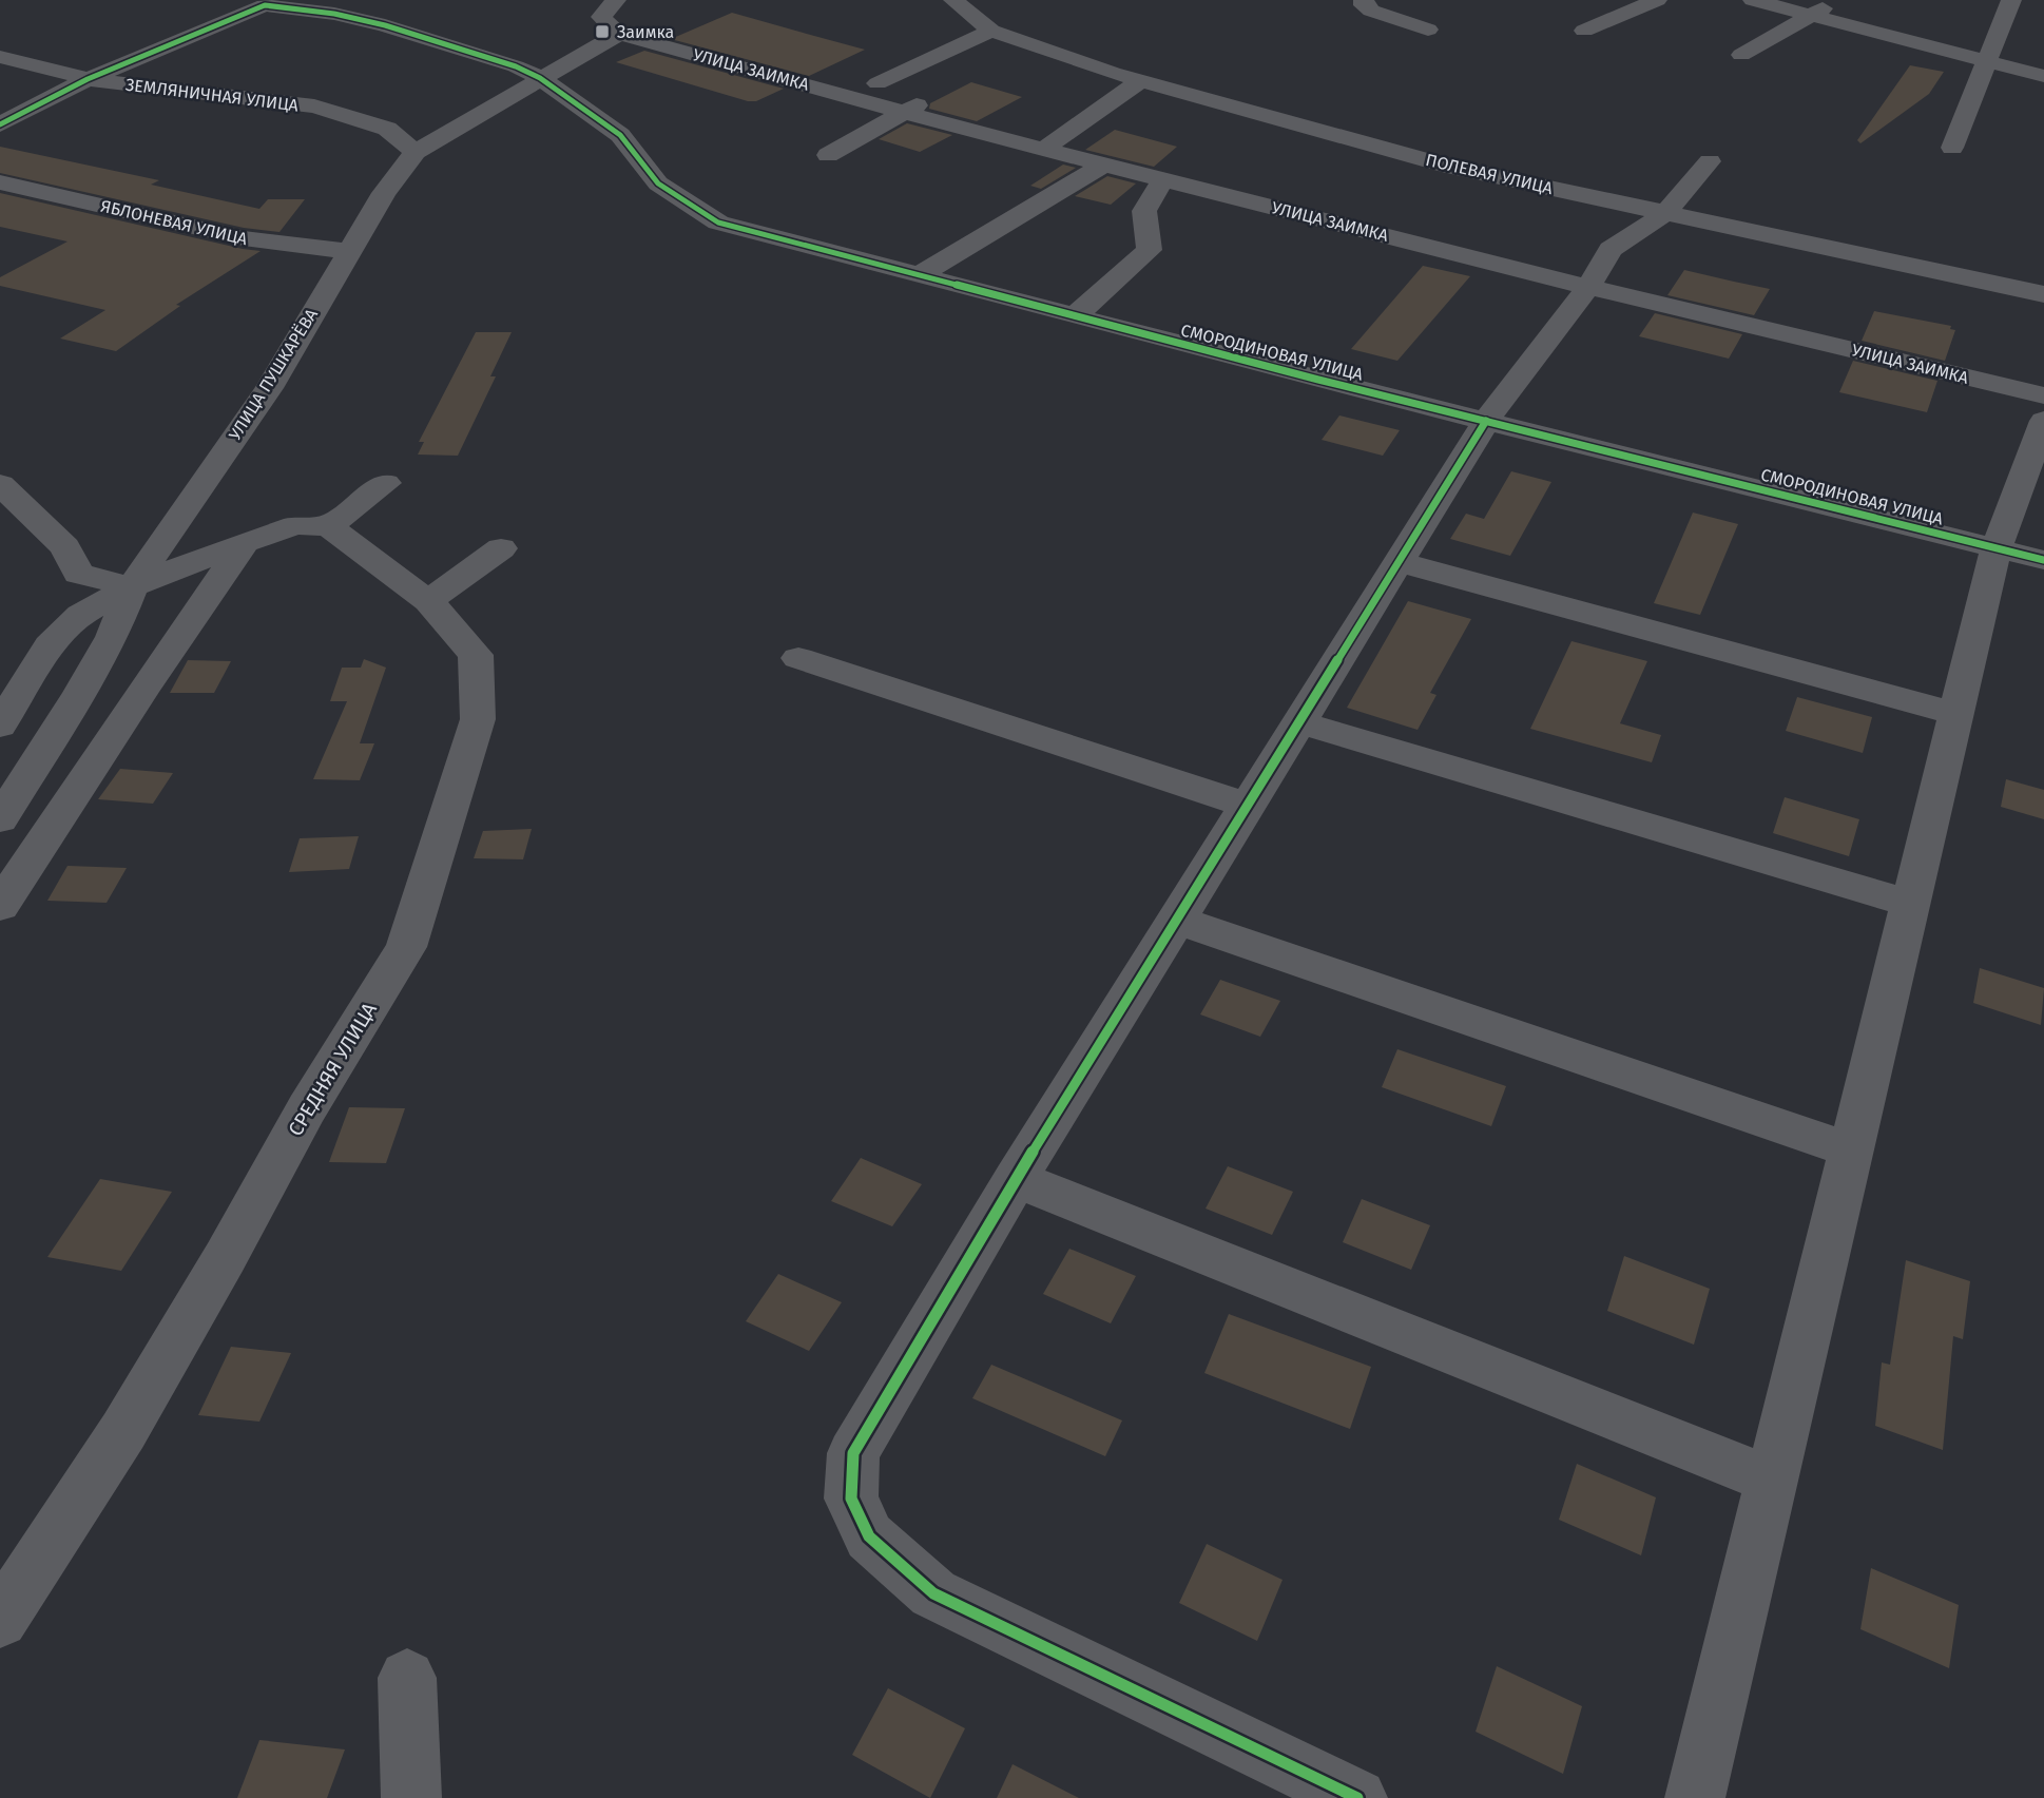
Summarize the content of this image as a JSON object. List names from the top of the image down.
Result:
{
  "streets": {
    "street": [
      "УЛИЦА ЗАИМКА",
      "ЗЕМЛЯНИЧНАЯ УЛИЦА",
      "ПОЛЕВАЯ УЛИЦА",
      "ЯБЛОНЕВАЯ УЛИЦА",
      "СМОРОДИНОВАЯ УЛИЦА",
      "УЛИЦА ПУШКАРЁВА",
      "СРЕДНЯЯ УЛИЦА"
    ]
  },
  "crossings": [
    ["УЛИЦА ЗАИМКА", "УЛИЦА ПУШКАРЁВА"],
    ["ЗЕМЛЯНИЧНАЯ УЛИЦА", "СМОРОДИНОВАЯ УЛИЦА"],
    ["ЗЕМЛЯНИЧНАЯ УЛИЦА", "УЛИЦА ПУШКАРЁВА"],
    ["ЯБЛОНЕВАЯ УЛИЦА", "УЛИЦА ПУШКАРЁВА"],
    ["СМОРОДИНОВАЯ УЛИЦА", "УЛИЦА ПУШКАРЁВА"]
  ],
  "places": {
    "transit": ["Заимка"]
  }
}
